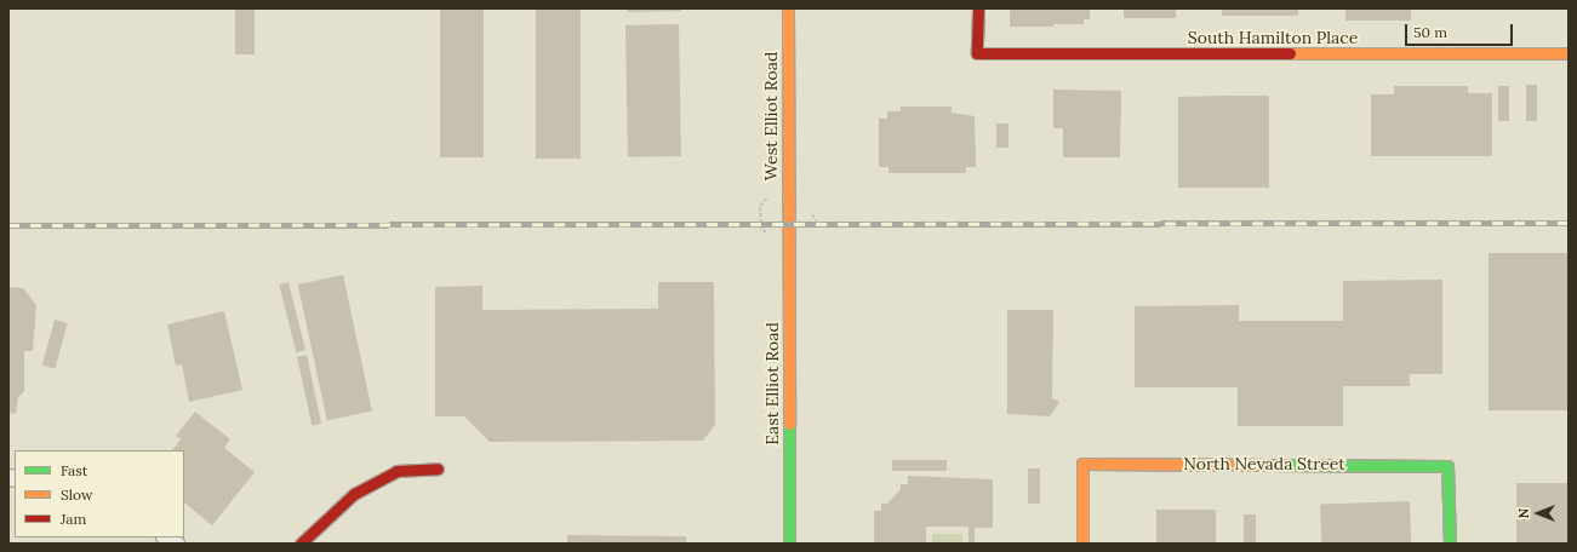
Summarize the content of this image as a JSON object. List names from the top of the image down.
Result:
{
  "streets": {
    "street": [
      "South Hamilton Place",
      "West Elliot Road",
      "East Elliot Road",
      "North Nevada Street"
    ]
  },
  "crossings": [
    ["West Elliot Road", "East Elliot Road"]
  ],
  "legend": ["Fast", "Slow", "Jam"],
  "scale_bar": "50 m",
  "north": "left"
}
